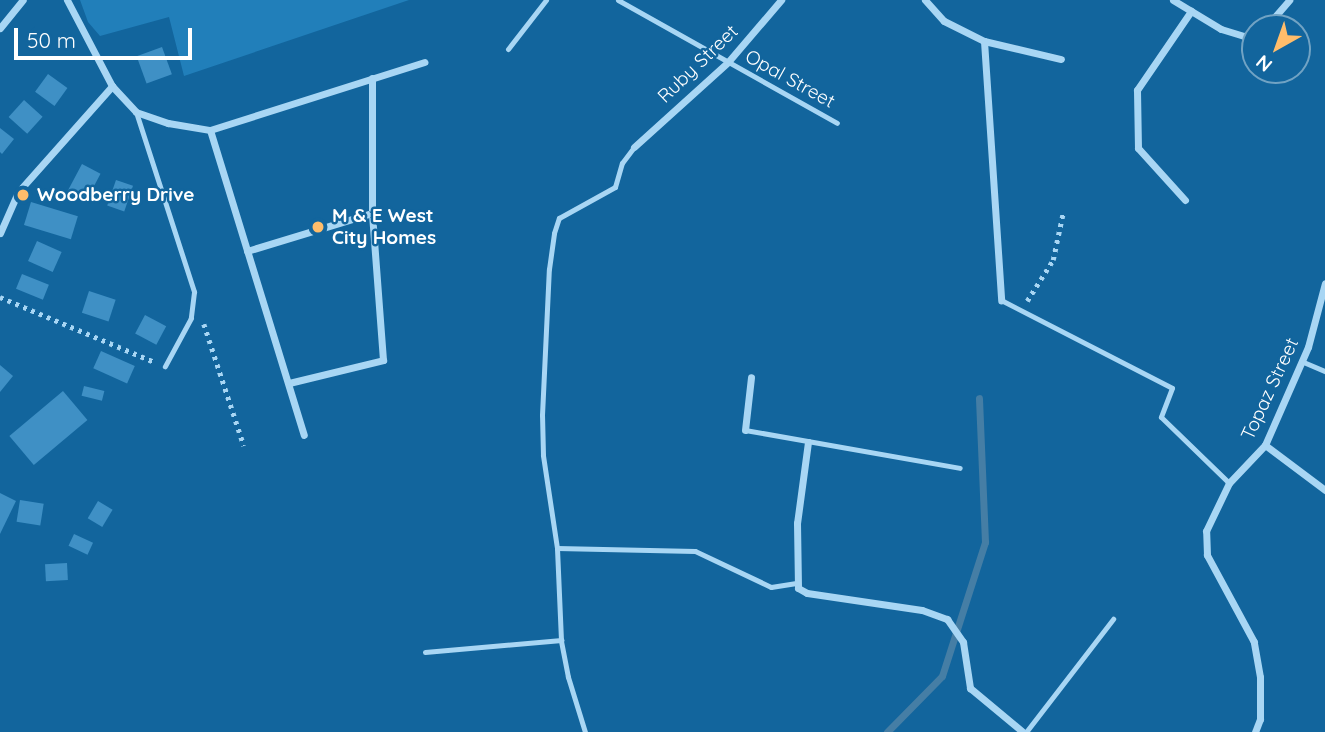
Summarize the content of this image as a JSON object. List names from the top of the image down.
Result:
{
  "streets": {
    "street": ["Ruby Street", "Topaz Street"],
    "lane": ["Opal Street"]
  },
  "crossings": [
    ["Ruby Street", "Opal Street"]
  ],
  "places": ["Woodberry Drive", "M & E West City Homes"],
  "scale_bar": "50 m",
  "north": "bottom left"
}
